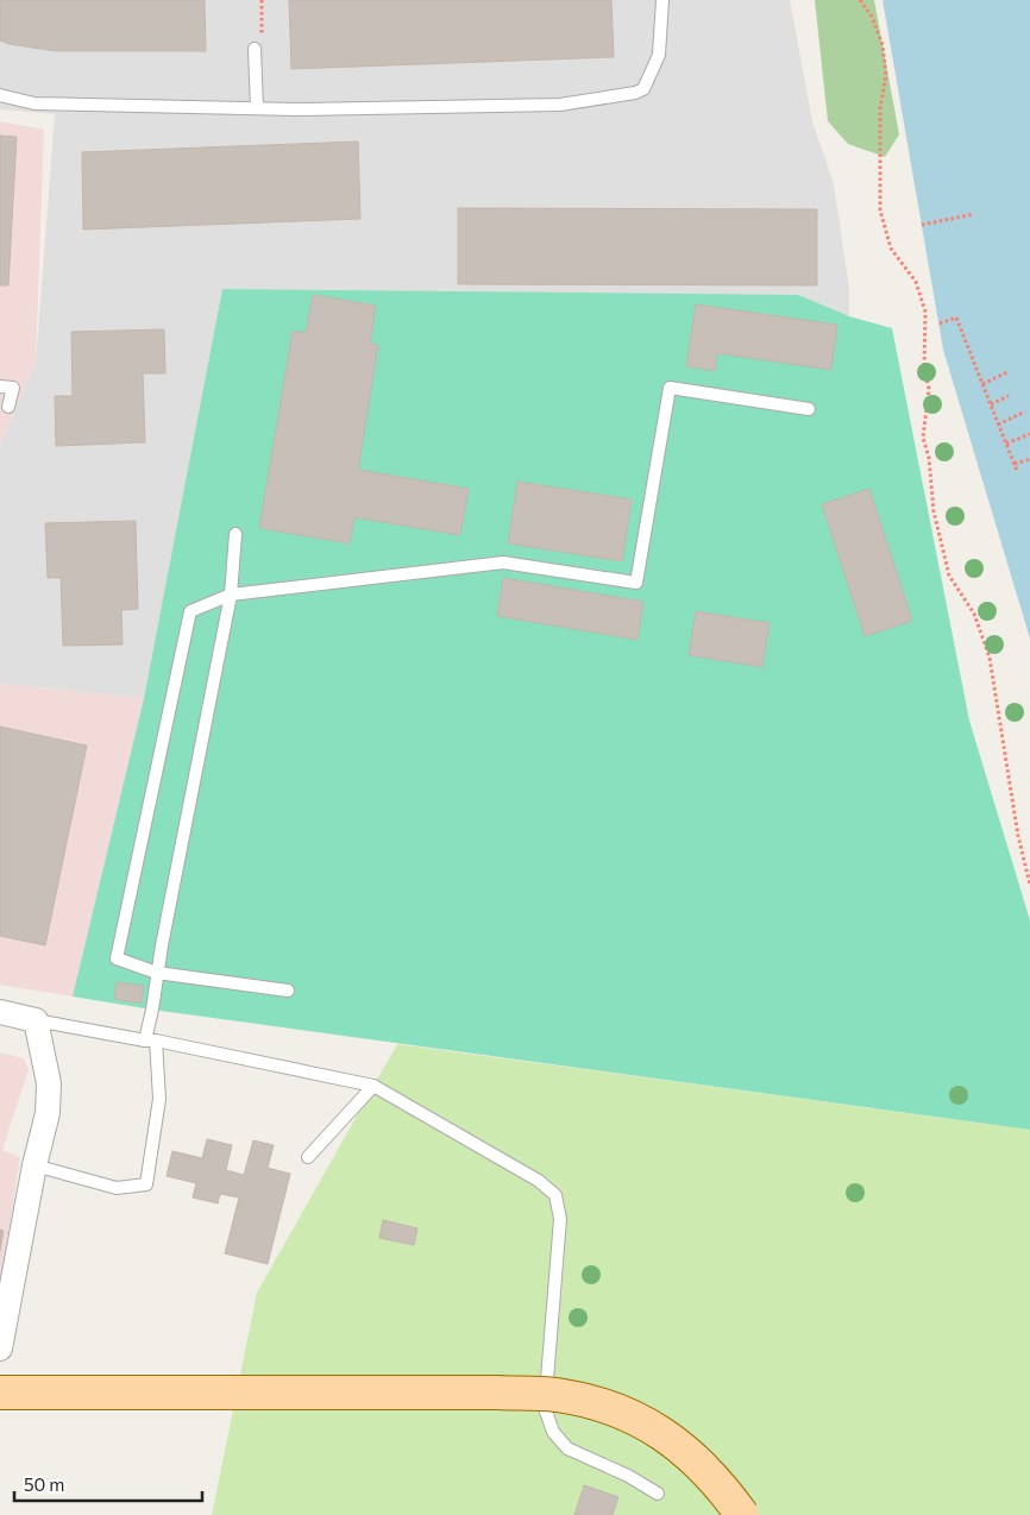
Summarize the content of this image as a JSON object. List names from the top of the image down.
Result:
{
  "scale_bar": "50 m"
}
